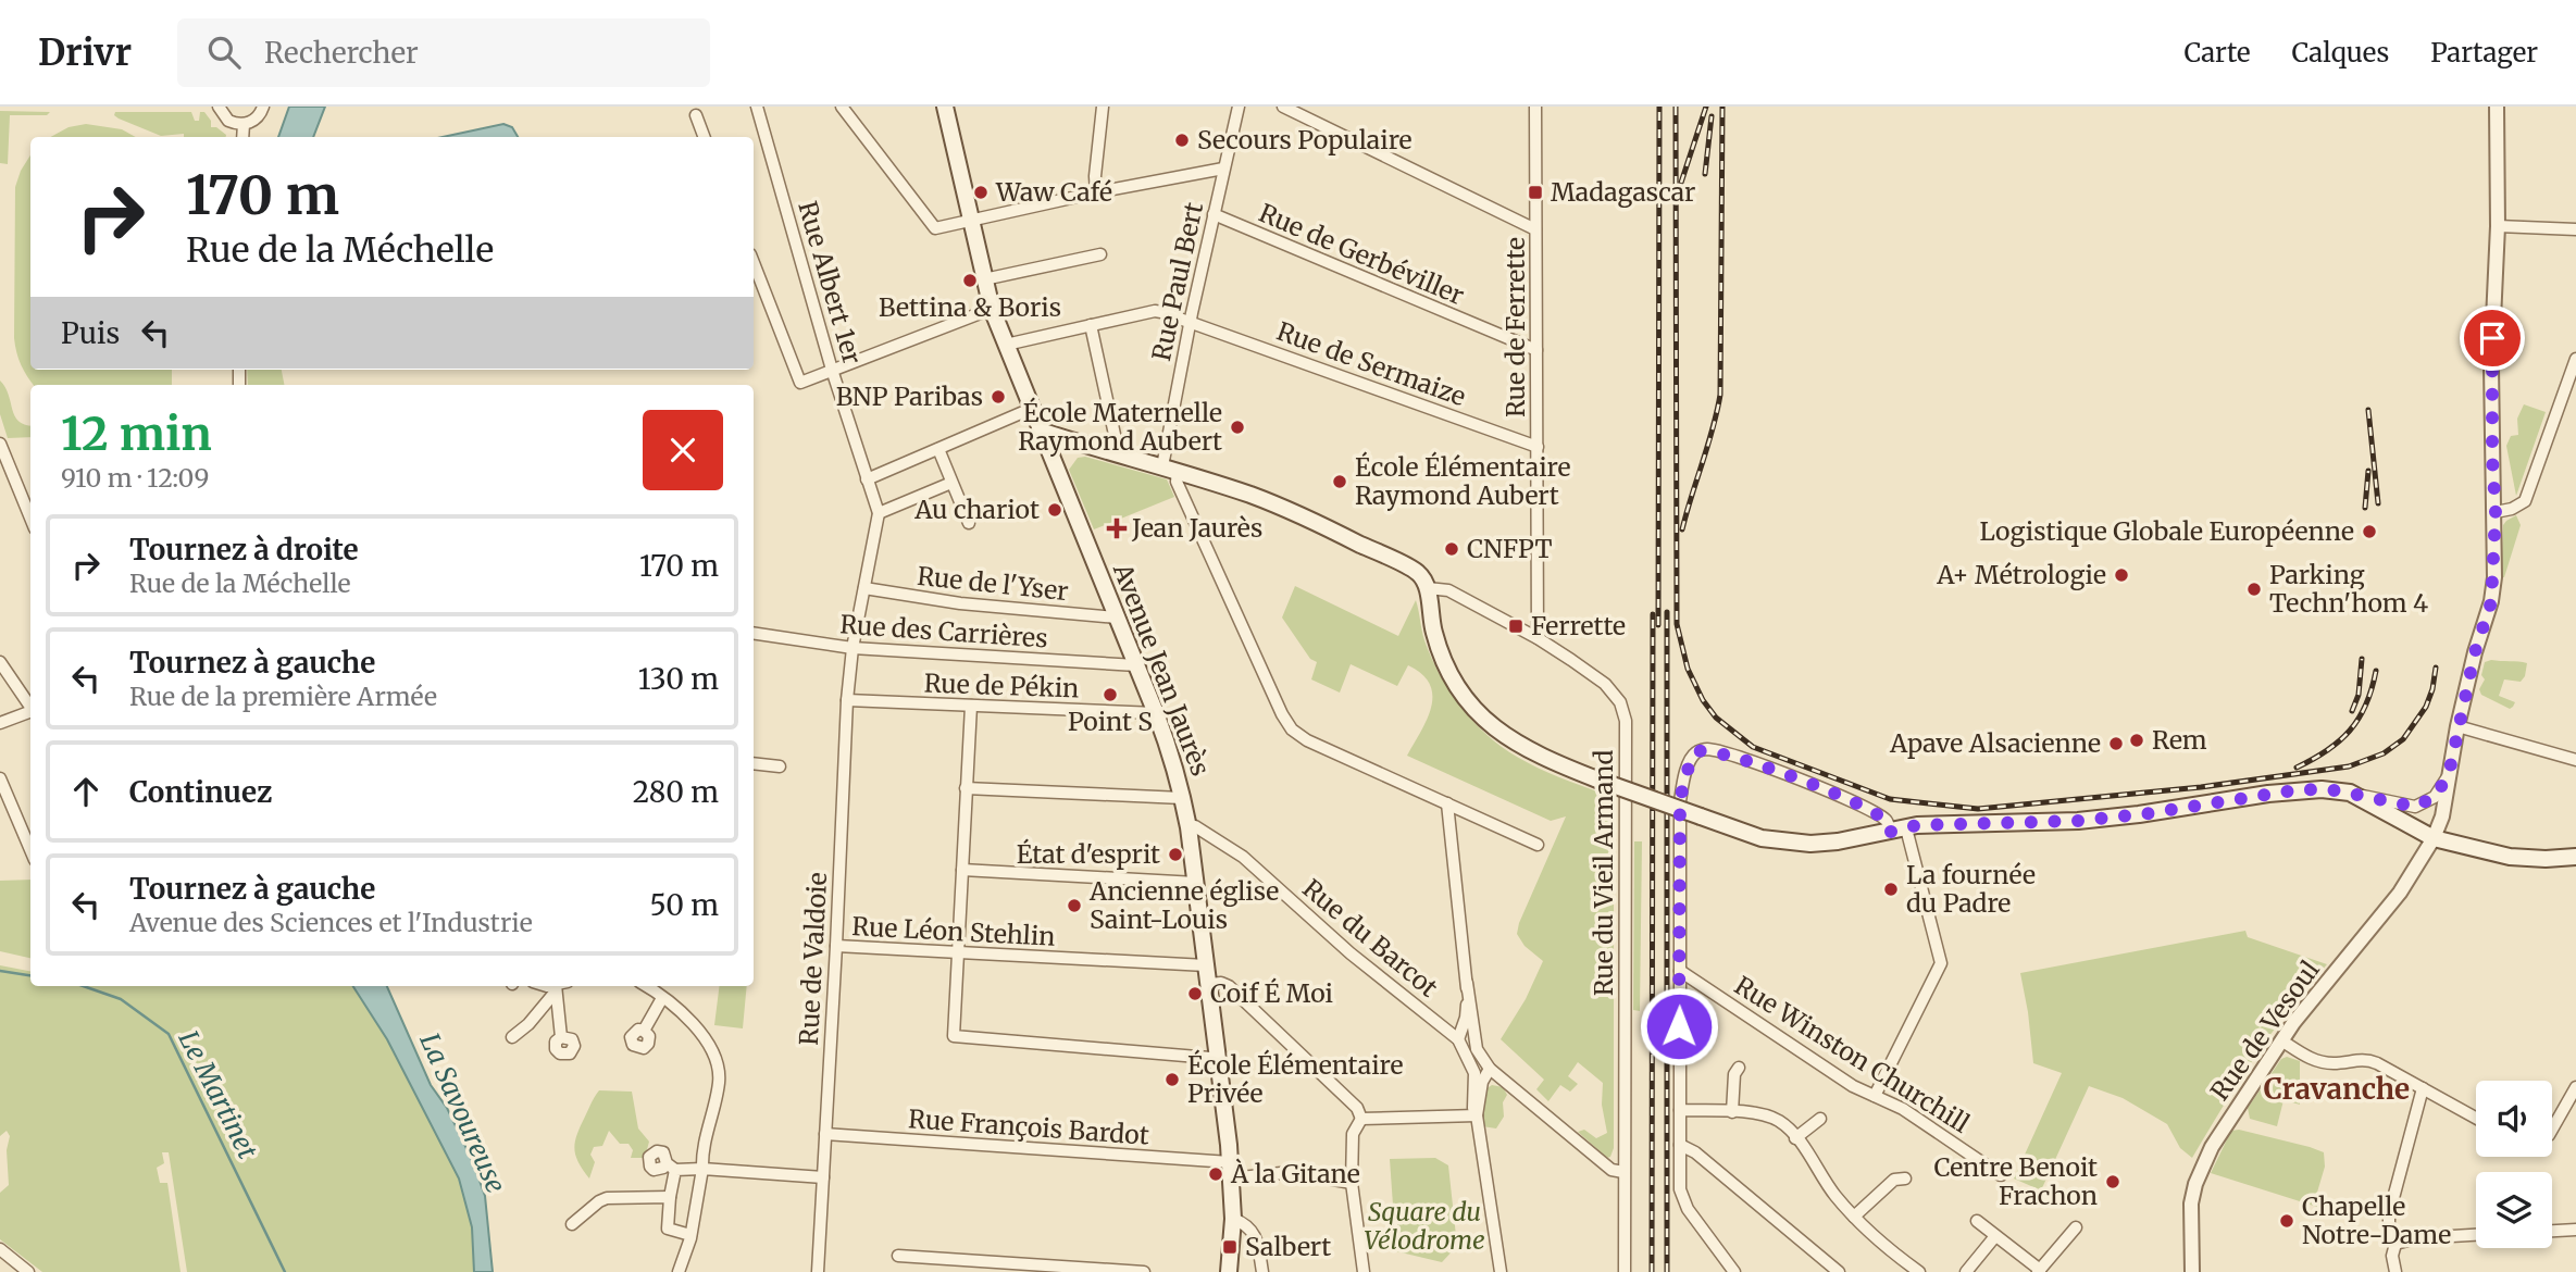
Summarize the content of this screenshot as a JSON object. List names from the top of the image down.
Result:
{
  "streets": {
    "main road": ["Avenue Jean Jaurès"],
    "street": [
      "Rue de Gerbéviller",
      "Rue Paul Bert",
      "Rue Albert 1er",
      "Rue de Ferrette",
      "Rue de Sermaize",
      "Rue de l'Yser",
      "Rue des Carrières",
      "Rue de Pékin",
      "Rue du Vieil Armand",
      "Rue Léon Stehlin",
      "Rue du Barcot",
      "Rue de Valdoie",
      "Rue de Vesoul",
      "Rue Winston Churchill",
      "Rue François Bardot"
    ]
  },
  "crossings": [
    ["Rue de Gerbéviller", "Rue Paul Bert"],
    ["Rue de Gerbéviller", "Rue de Ferrette"],
    ["Rue Paul Bert", "Rue de Sermaize"],
    ["Rue de Ferrette", "Rue de Sermaize"],
    ["Rue de Ferrette", "Rue du Vieil Armand"],
    ["Rue de Sermaize", "Avenue Jean Jaurès"],
    ["Rue de l'Yser", "Avenue Jean Jaurès"],
    ["Rue des Carrières", "Avenue Jean Jaurès"],
    ["Rue des Carrières", "Rue de Valdoie"],
    ["Avenue Jean Jaurès", "Rue de Pékin"],
    ["Avenue Jean Jaurès", "Rue Léon Stehlin"],
    ["Avenue Jean Jaurès", "Rue du Barcot"],
    ["Avenue Jean Jaurès", "Rue François Bardot"],
    ["Rue de Pékin", "Rue de Valdoie"],
    ["Rue Léon Stehlin", "Rue de Valdoie"],
    ["Rue de Valdoie", "Rue François Bardot"]
  ],
  "districts": ["Cravanche"],
  "water": ["Le Martinet", "La Savoureuse"],
  "parks": ["Square du Vélodrome"],
  "places": {
    "other": [
      "Secours Populaire",
      "Waw Café",
      "Bettina & Boris",
      "BNP Paribas",
      "École Maternelle Raymond Aubert",
      "École Élémentaire Raymond Aubert",
      "Au chariot",
      "Logistique Globale Européenne",
      "CNFPT",
      "A+ Métrologie",
      "Parking Techn'hom 4",
      "Point S",
      "Rem",
      "Apave Alsacienne",
      "État d'esprit",
      "La fournée du Padre",
      "Ancienne église Saint-Louis",
      "Coif É Moi",
      "École Élémentaire Privée",
      "À la Gitane",
      "Centre Benoit Frachon",
      "Chapelle Notre-Dame"
    ],
    "transit": ["Madagascar", "Ferrette", "Salbert"],
    "health": ["Jean Jaurès"]
  },
  "page": {
    "header": "Drivr",
    "search": "Rechercher",
    "nav": ["Carte", "Calques", "Partager"],
    "turn": ["170 m", "Rue de la Méchelle"],
    "then": "Puis",
    "heading": ["12 min", "910 m · 12:09"],
    "list": [
      {
        "name": "Tournez à droite",
        "note": "Rue de la Méchelle",
        "value": "170 m"
      },
      {
        "name": "Tournez à gauche",
        "note": "Rue de la première Armée",
        "value": "130 m"
      },
      {
        "name": "Continuez",
        "value": "280 m"
      },
      {
        "name": "Tournez à gauche",
        "note": "Avenue des Sciences et l'Industrie",
        "value": "50 m"
      }
    ]
  }
}
